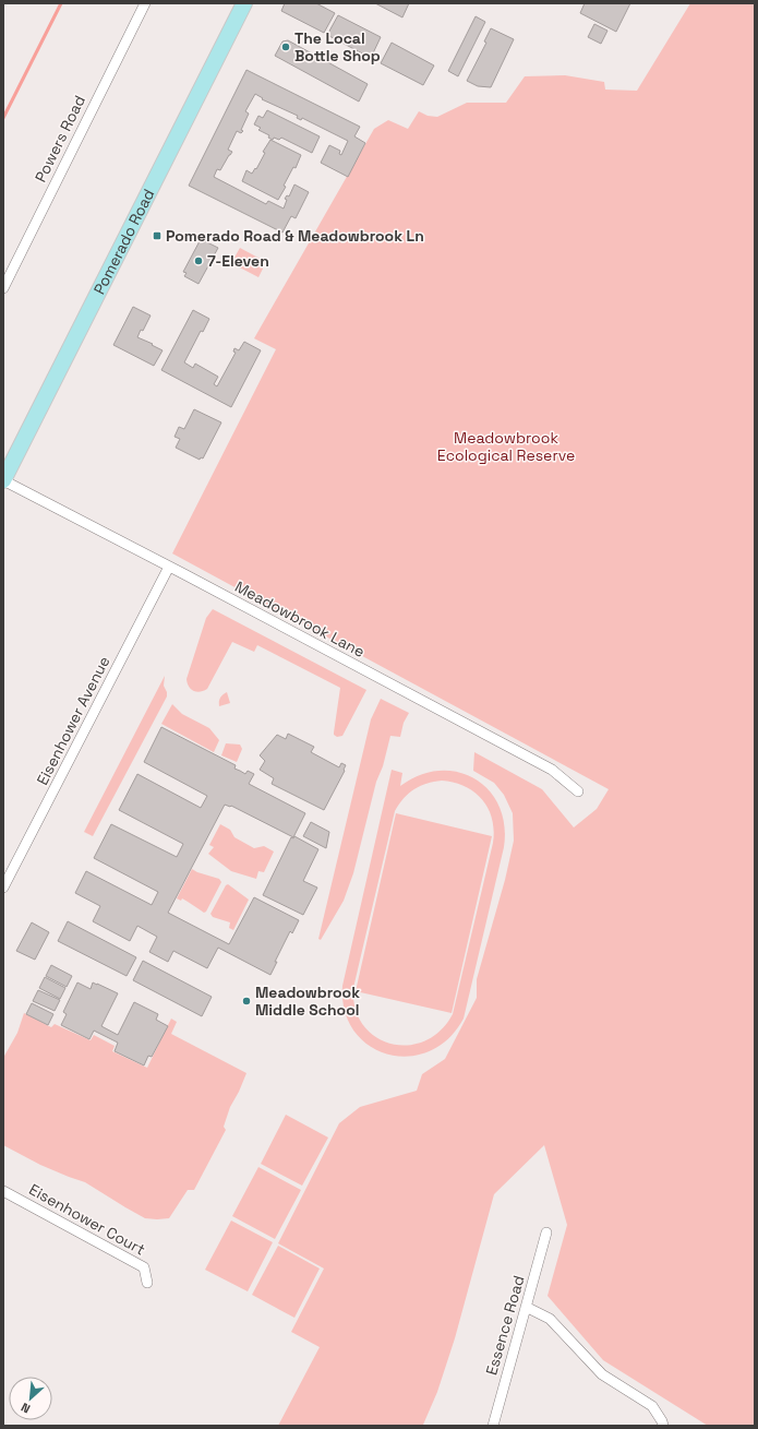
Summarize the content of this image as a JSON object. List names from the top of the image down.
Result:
{
  "streets": {
    "main road": ["Pomerado Road"],
    "street": [
      "Powers Road",
      "Meadowbrook Lane",
      "Eisenhower Avenue",
      "Eisenhower Court",
      "Essence Road"
    ]
  },
  "crossings": [
    ["Pomerado Road", "Meadowbrook Lane"],
    ["Meadowbrook Lane", "Eisenhower Avenue"]
  ],
  "parks": ["Meadowbrook Ecological Reserve"],
  "places": {
    "other": ["The Local Bottle Shop", "7-Eleven", "Meadowbrook Middle School"],
    "transit": ["Pomerado Road & Meadowbrook Ln"]
  },
  "north": "bottom left"
}
